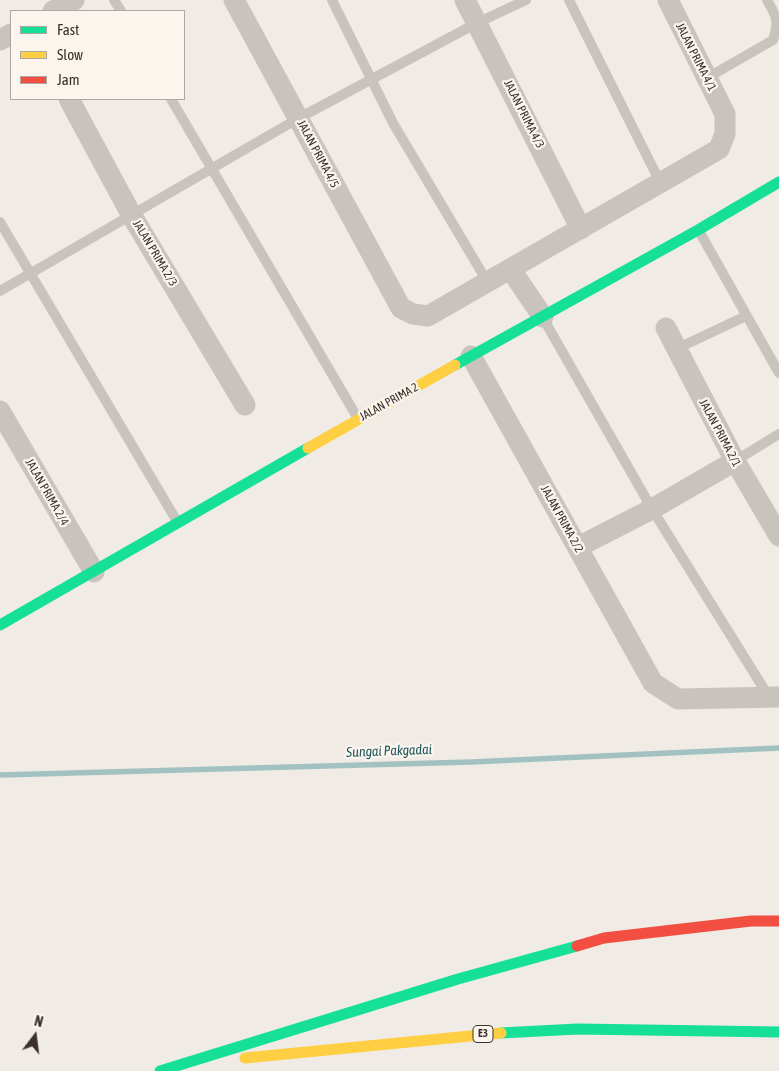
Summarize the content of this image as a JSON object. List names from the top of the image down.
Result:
{
  "streets": {
    "main road": ["JALAN PRIMA 2", "E3"],
    "street": [
      "JALAN PRIMA 4/1",
      "JALAN PRIMA 4/3",
      "JALAN PRIMA 4/5",
      "JALAN PRIMA 2/3",
      "JALAN PRIMA 2/1",
      "JALAN PRIMA 2/4",
      "JALAN PRIMA 2/2"
    ]
  },
  "crossings": [
    ["JALAN PRIMA 2", "JALAN PRIMA 2/4"],
    ["JALAN PRIMA 2", "JALAN PRIMA 2/2"]
  ],
  "water": ["Sungai Pakgadai"],
  "legend": ["Fast", "Slow", "Jam"],
  "north": "top"
}
